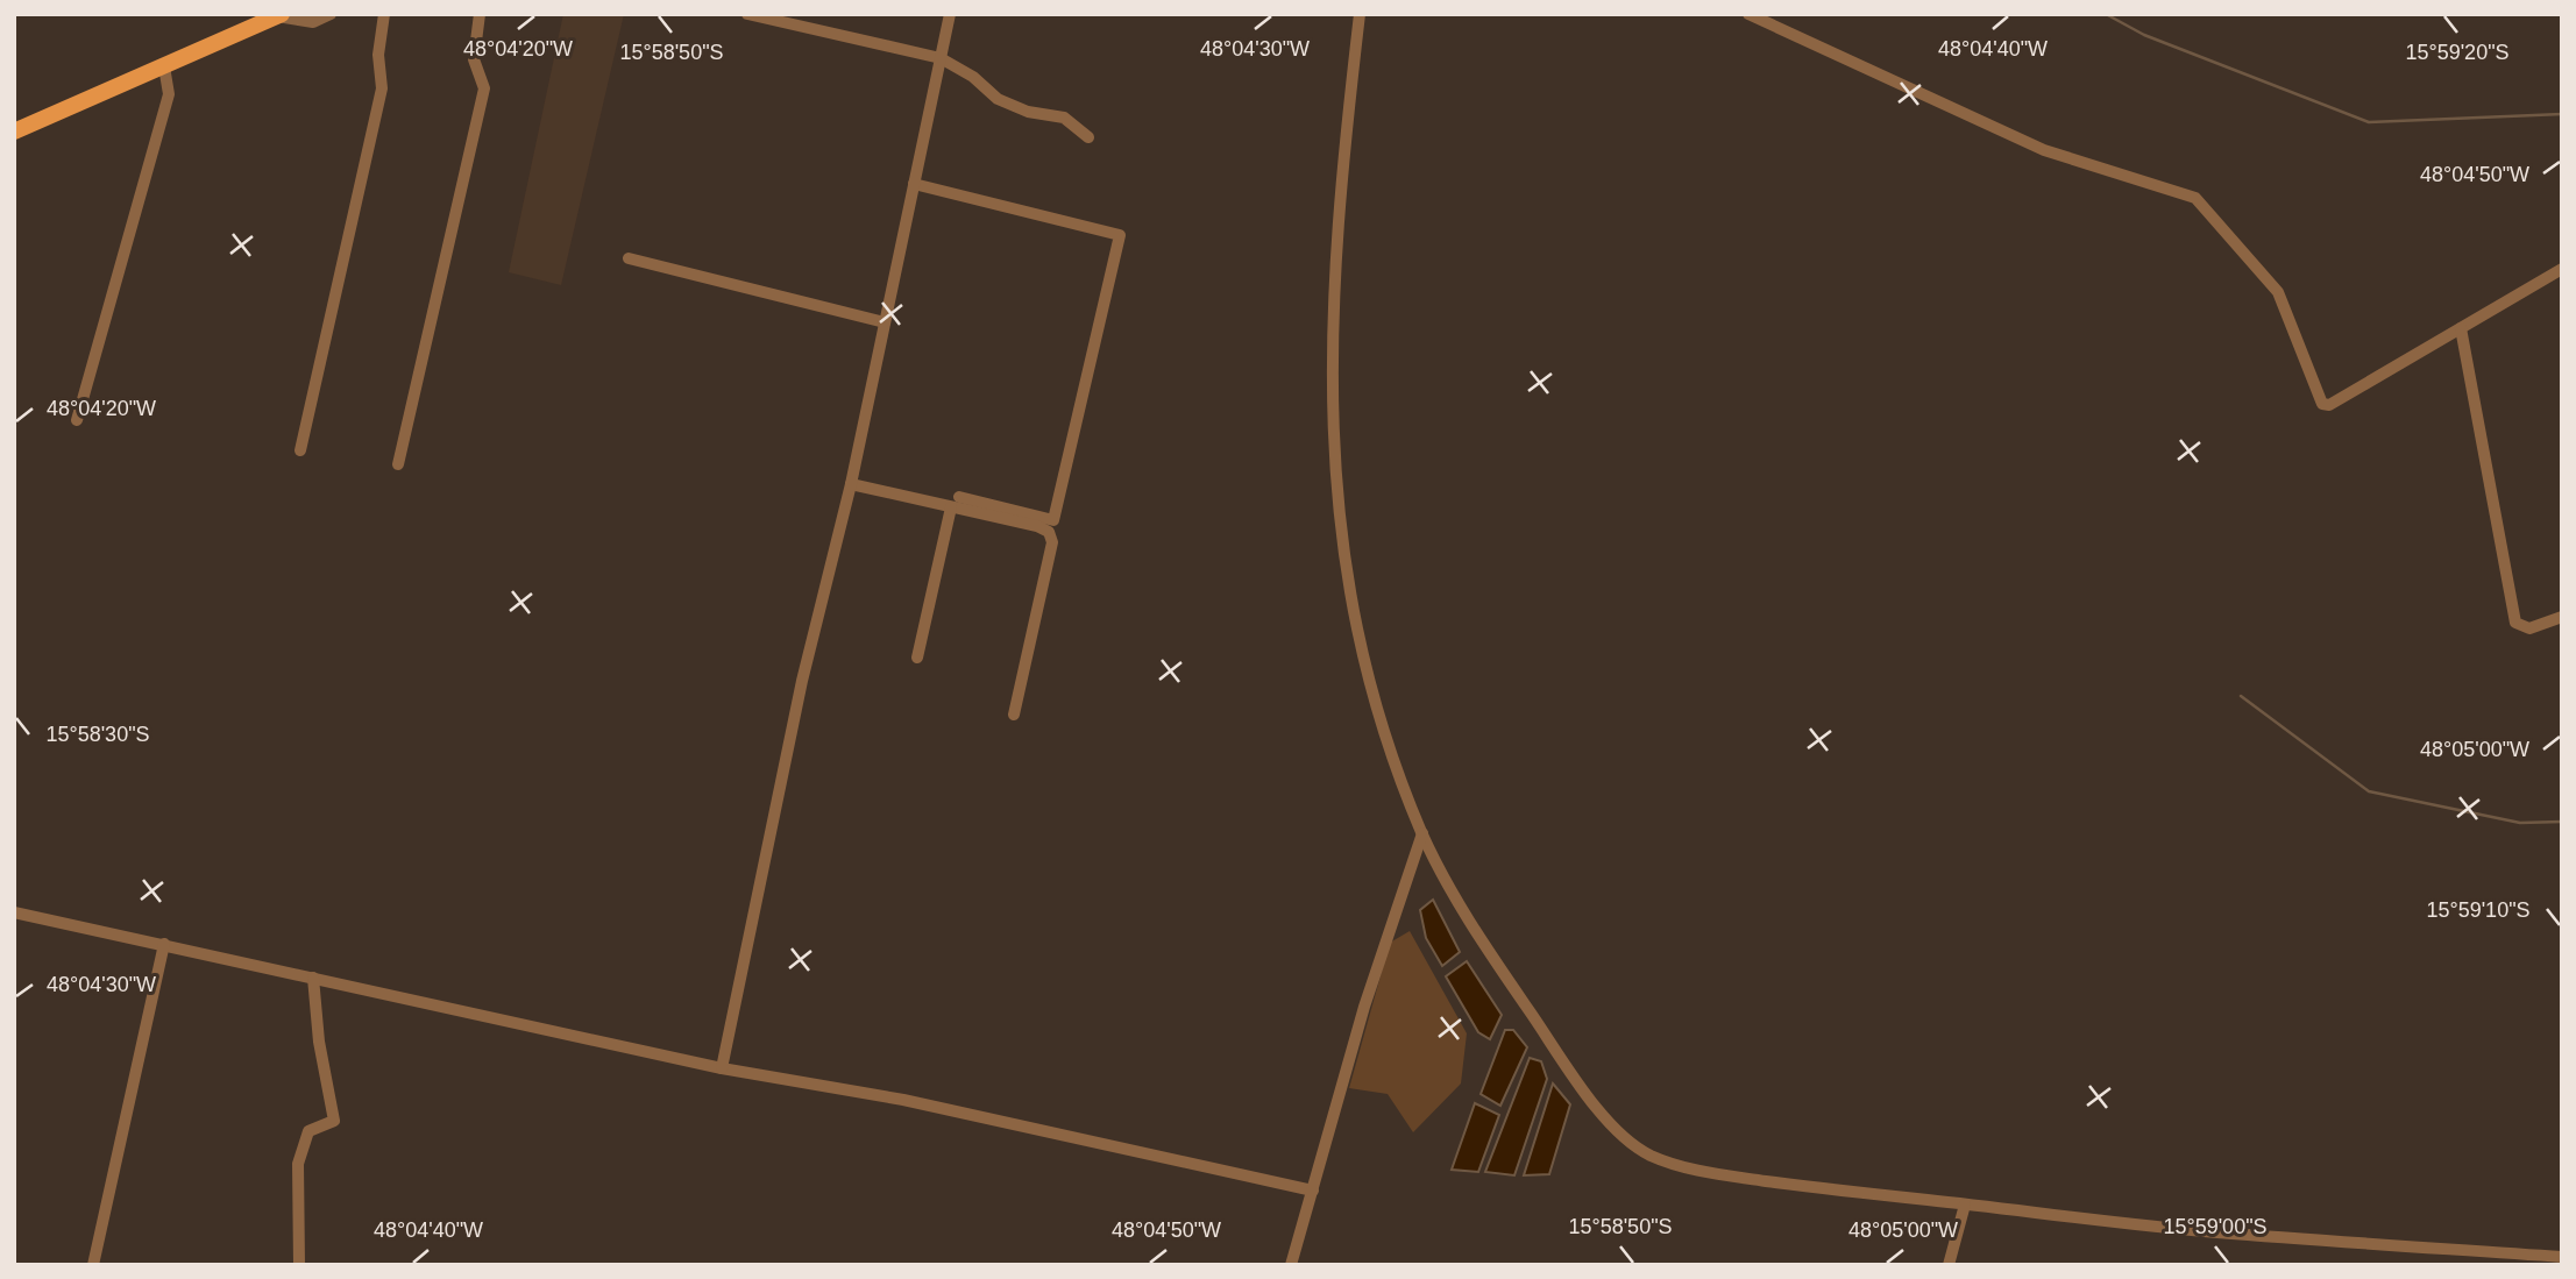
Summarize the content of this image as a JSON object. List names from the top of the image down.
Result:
{
  "coordinates": [
    "48°04'30\"W",
    "48°04'40\"W",
    "48°04'20\"W",
    "15°59'20\"S",
    "15°58'50\"S",
    "48°04'50\"W",
    "15°58'30\"S",
    "48°05'00\"W",
    "15°59'10\"S",
    "15°59'00\"S"
  ]
}
